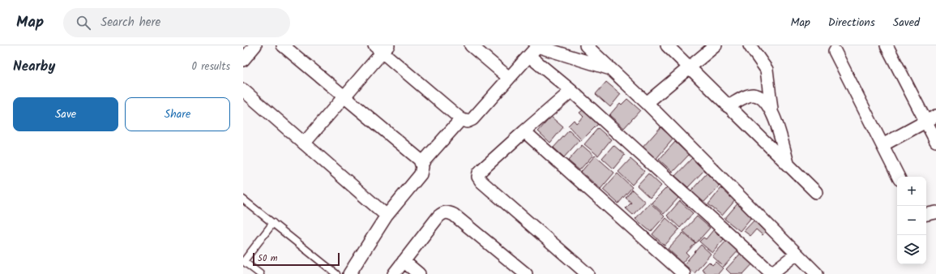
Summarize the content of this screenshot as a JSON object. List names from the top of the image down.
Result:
{
  "scale_bar": "50 m",
  "page": {
    "header": "Map",
    "search": "Search here",
    "nav": ["Map", "Directions", "Saved"],
    "heading": ["Nearby", "0 results"],
    "buttons": ["Save", "Share"],
    "map_buttons": ["+", "−"],
    "scale": "50 m"
  }
}
